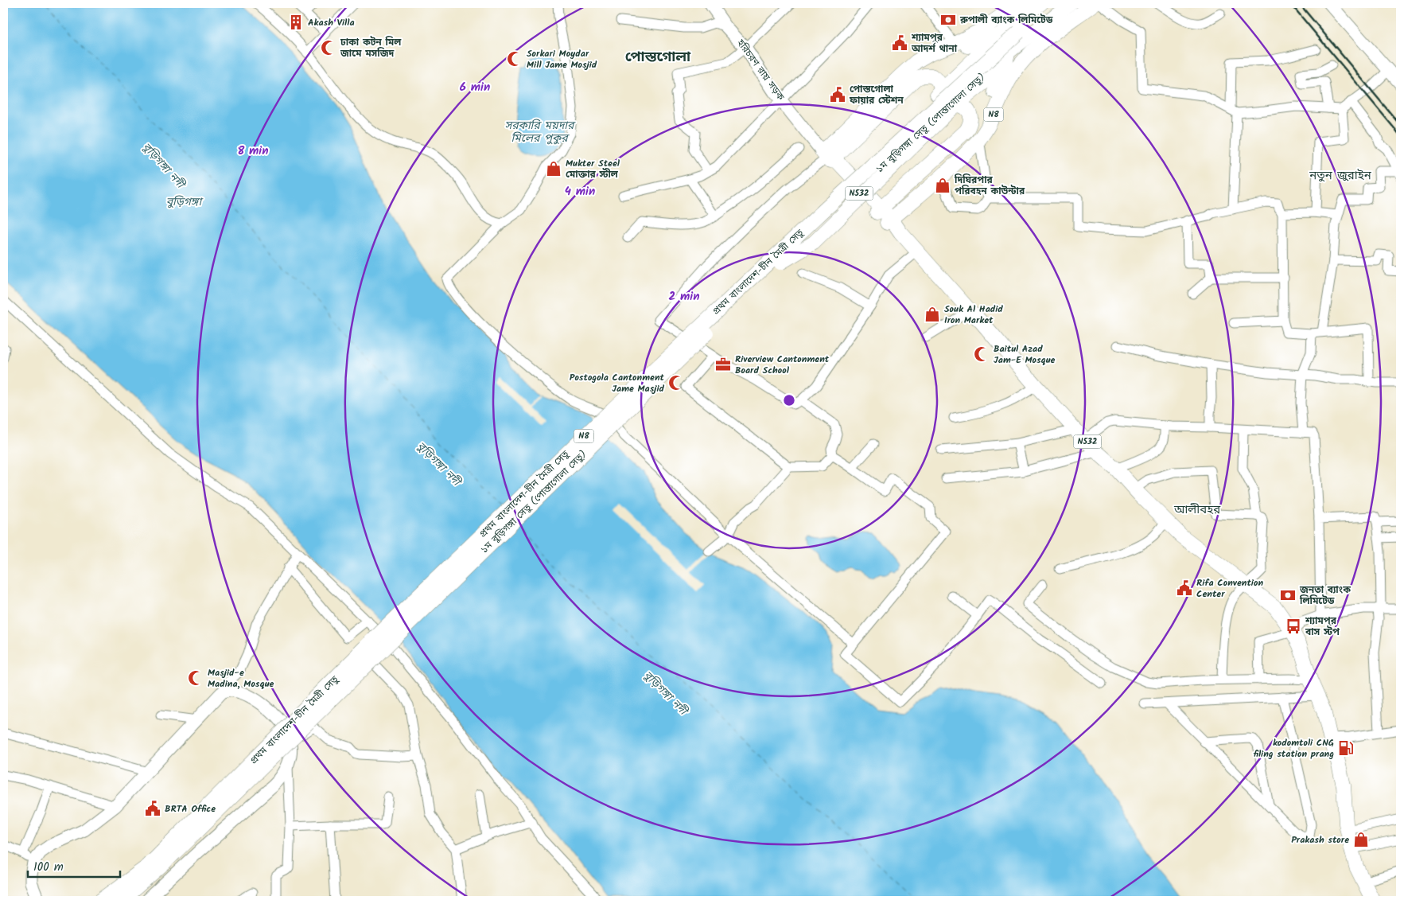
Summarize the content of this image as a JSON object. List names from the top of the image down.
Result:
{
  "streets": {
    "highway": [
      "N8",
      "১ম বুড়িগঙ্গা সেতু (পোস্তাগোলা সেতু)",
      "N532",
      "প্রথম বাংলাদেশ-চীন মৈত্রী সেতু"
    ],
    "main road": ["হরিচরণ রায় সড়ক"]
  },
  "crossings": [
    ["হরিচরণ রায় সড়ক", "N532"],
    ["N8", "১ম বুড়িগঙ্গা সেতু (পোস্তাগোলা সেতু)"],
    ["N8", "N532"],
    ["N8", "প্রথম বাংলাদেশ-চীন মৈত্রী সেতু"],
    ["১ম বুড়িগঙ্গা সেতু (পোস্তাগোলা সেতু)", "প্রথম বাংলাদেশ-চীন মৈত্রী সেতু"]
  ],
  "districts": ["পোস্তগোলা", "নতুন জুরাইন", "আলীবহর"],
  "water": ["সরকারি ময়দার মিলের পুকুর", "বুড়িগঙ্গা নদী", "বুড়িগঙ্গা"],
  "places": {
    "bank": ["রুপালী ব্যাংক লিমিটেড", "জনতা ব্যাংক লিমিটেড"],
    "building": ["Akash Villa"],
    "public building": [
      "শ্যামপুর আদর্শ থানা",
      "পোস্তগোলা ফায়ার স্টেশন",
      "Rifa Convention Center",
      "BRTA Office"
    ],
    "mosque": [
      "ঢাকা কটন মিল জামে মসজিদ",
      "Sorkari Moydar Mill Jame Mosjid",
      "Baitul Azad Jam-E Mosque",
      "Postogola Cantonment Jame Masjid",
      "Masjid-e Madina, Mosque"
    ],
    "shop": [
      "Mukter Steel মোক্তার স্টীল",
      "দিঘিরপার পরিবহন কাউন্টার",
      "Souk Al Hadid Iron Market",
      "Prakash store"
    ],
    "office": ["Riverview Cantonment Board School"],
    "bus stop": ["শ্যামপুর বাস স্টপ"],
    "fuel station": ["kodomtoli CNG filing station prang"]
  },
  "scale_bar": "100 m",
  "rings": [
    "6 min",
    "8 min",
    "4 min",
    "2 min"
  ]
}
